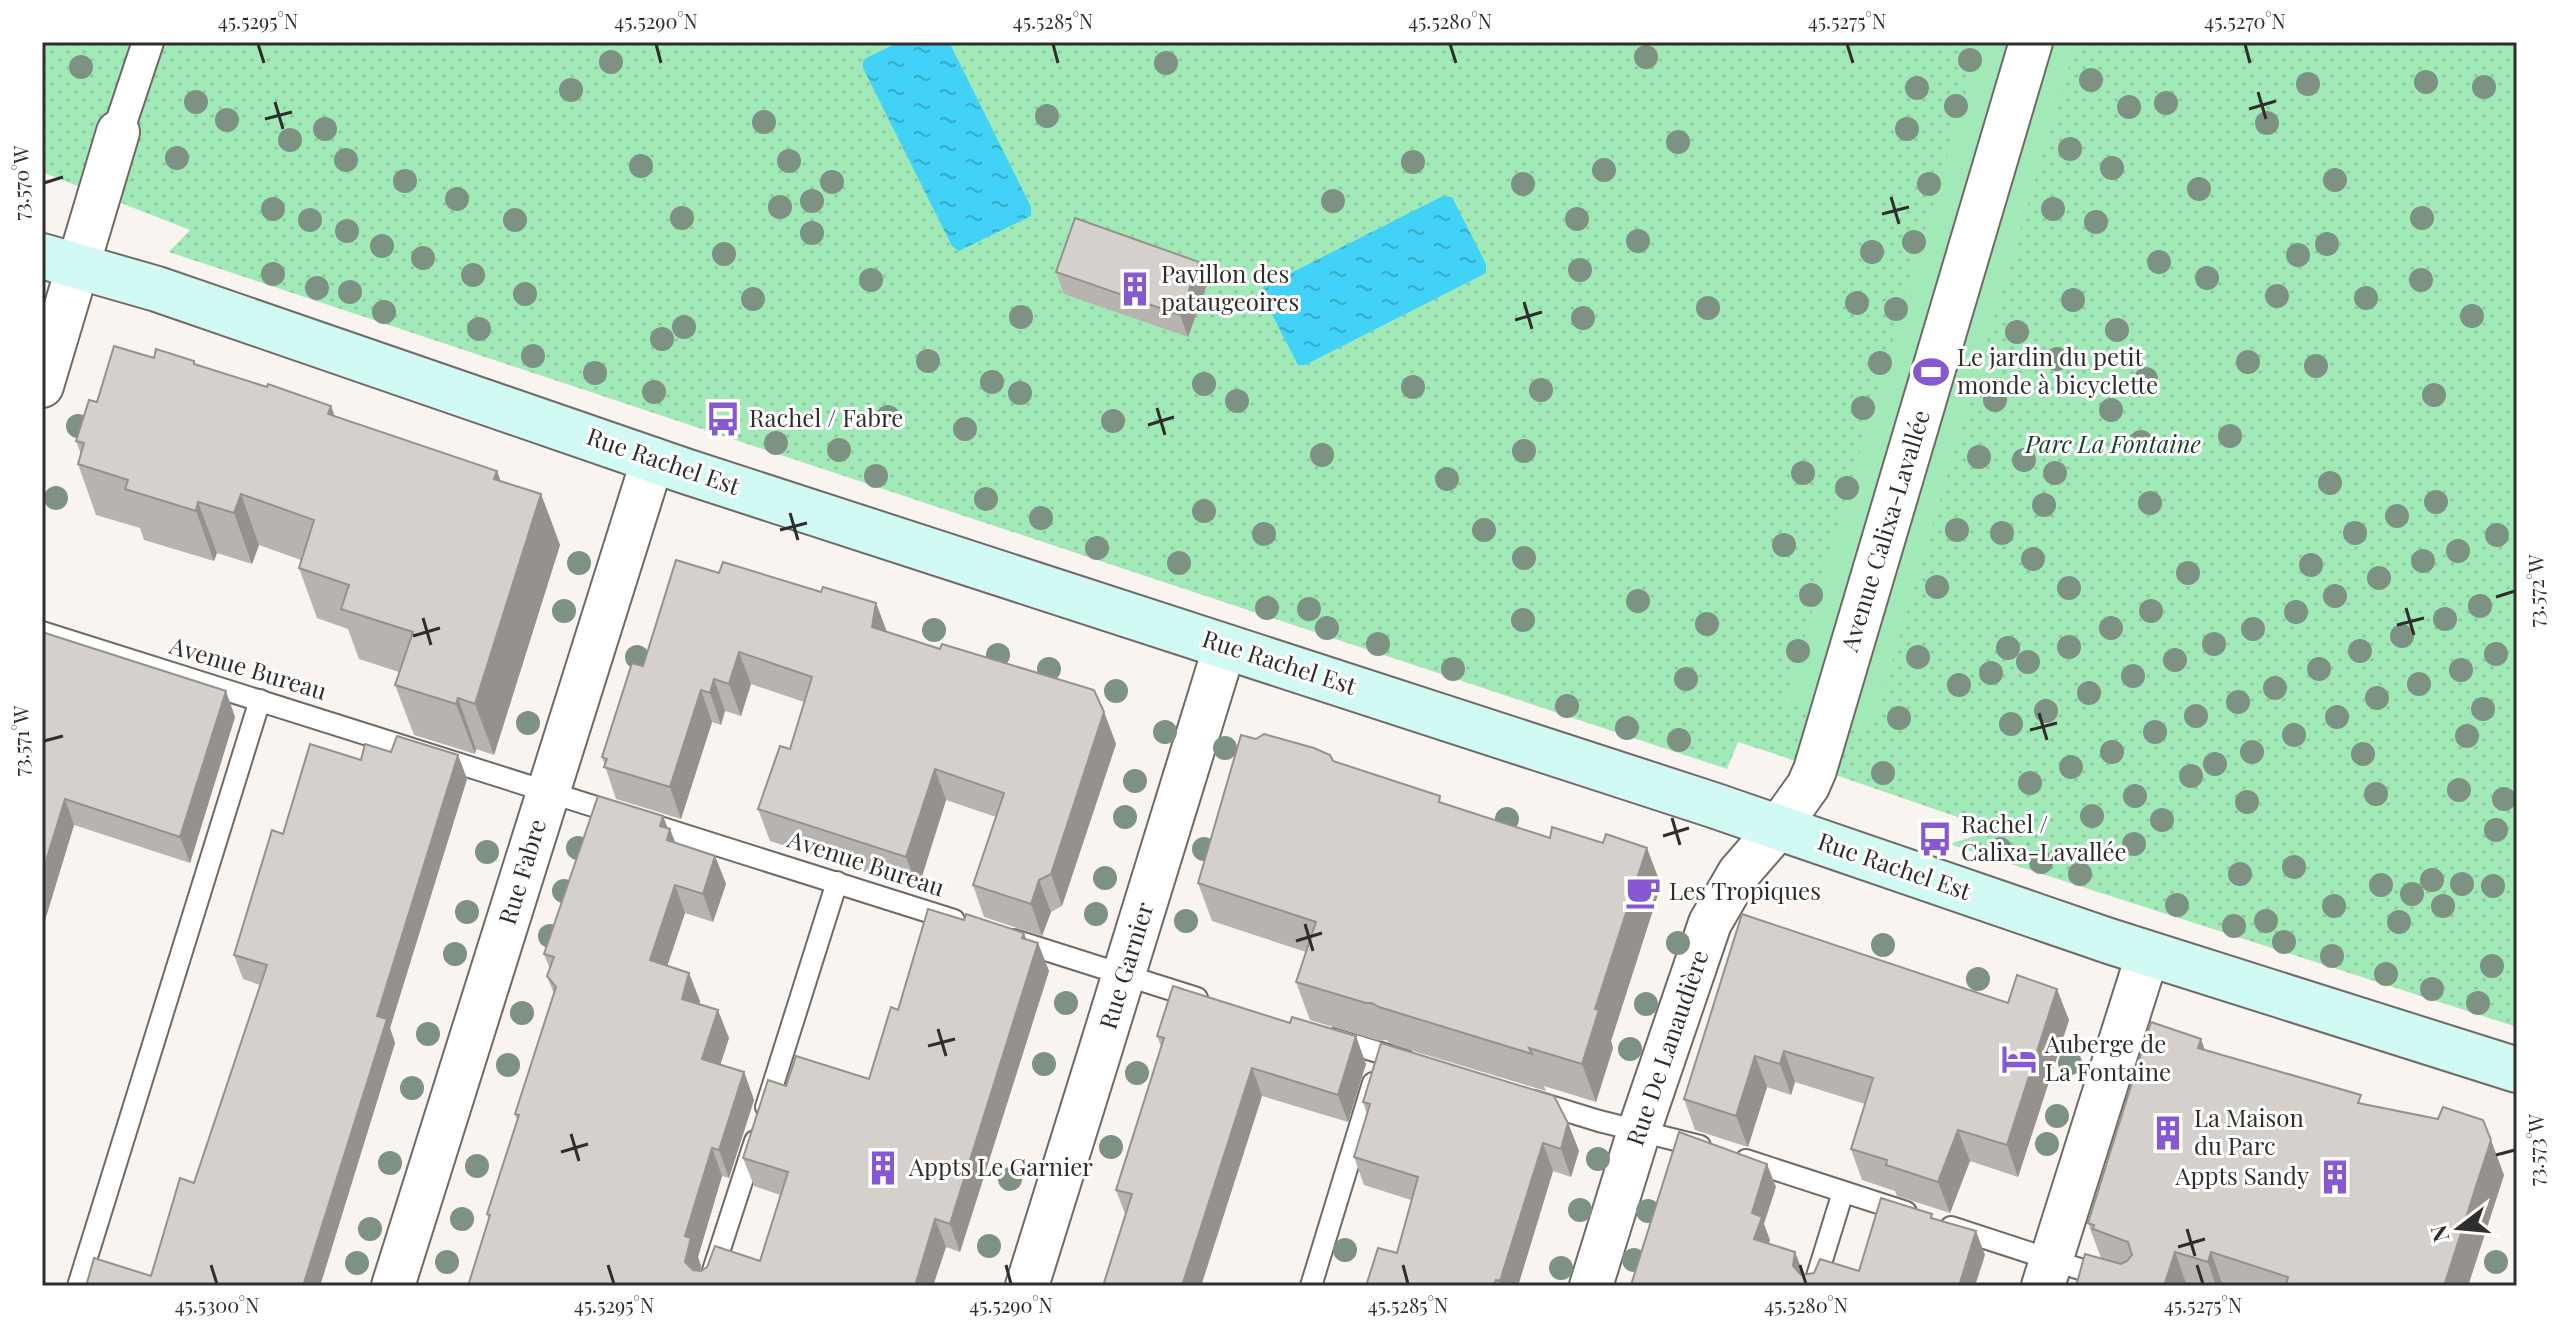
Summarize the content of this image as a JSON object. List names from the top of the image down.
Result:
{
  "streets": {
    "main road": ["Rue Rachel Est"],
    "street": [
      "Avenue Calixa-Lavallée",
      "Rue Fabre",
      "Rue Garnier",
      "Rue De Lanaudière"
    ],
    "lane": ["Avenue Bureau"]
  },
  "crossings": [
    ["Rue Rachel Est", "Avenue Calixa-Lavallée"],
    ["Rue Rachel Est", "Rue Fabre"],
    ["Rue Rachel Est", "Rue Garnier"],
    ["Rue Rachel Est", "Rue De Lanaudière"],
    ["Avenue Calixa-Lavallée", "Rue De Lanaudière"],
    ["Avenue Bureau", "Rue Fabre"]
  ],
  "parks": ["Parc La Fontaine"],
  "places": {
    "building": [
      "Pavillon des pataugeoires",
      "La Maison du Parc",
      "Appts Le Garnier",
      "Appts Sandy"
    ],
    "sports": ["Le jardin du petit monde à bicyclette"],
    "bus stop": ["Rachel / Fabre", "Rachel / Calixa-Lavallée"],
    "cafe": ["Les Tropiques"],
    "hotel": ["Auberge de La Fontaine"]
  },
  "north": "left",
  "coordinates": [
    "45.5295°N",
    "45.5290°N",
    "45.5285°N",
    "45.5280°N",
    "45.5275°N",
    "45.5270°N",
    "73.570°W",
    "73.572°W",
    "73.571°W",
    "73.573°W",
    "45.5300°N"
  ]
}
